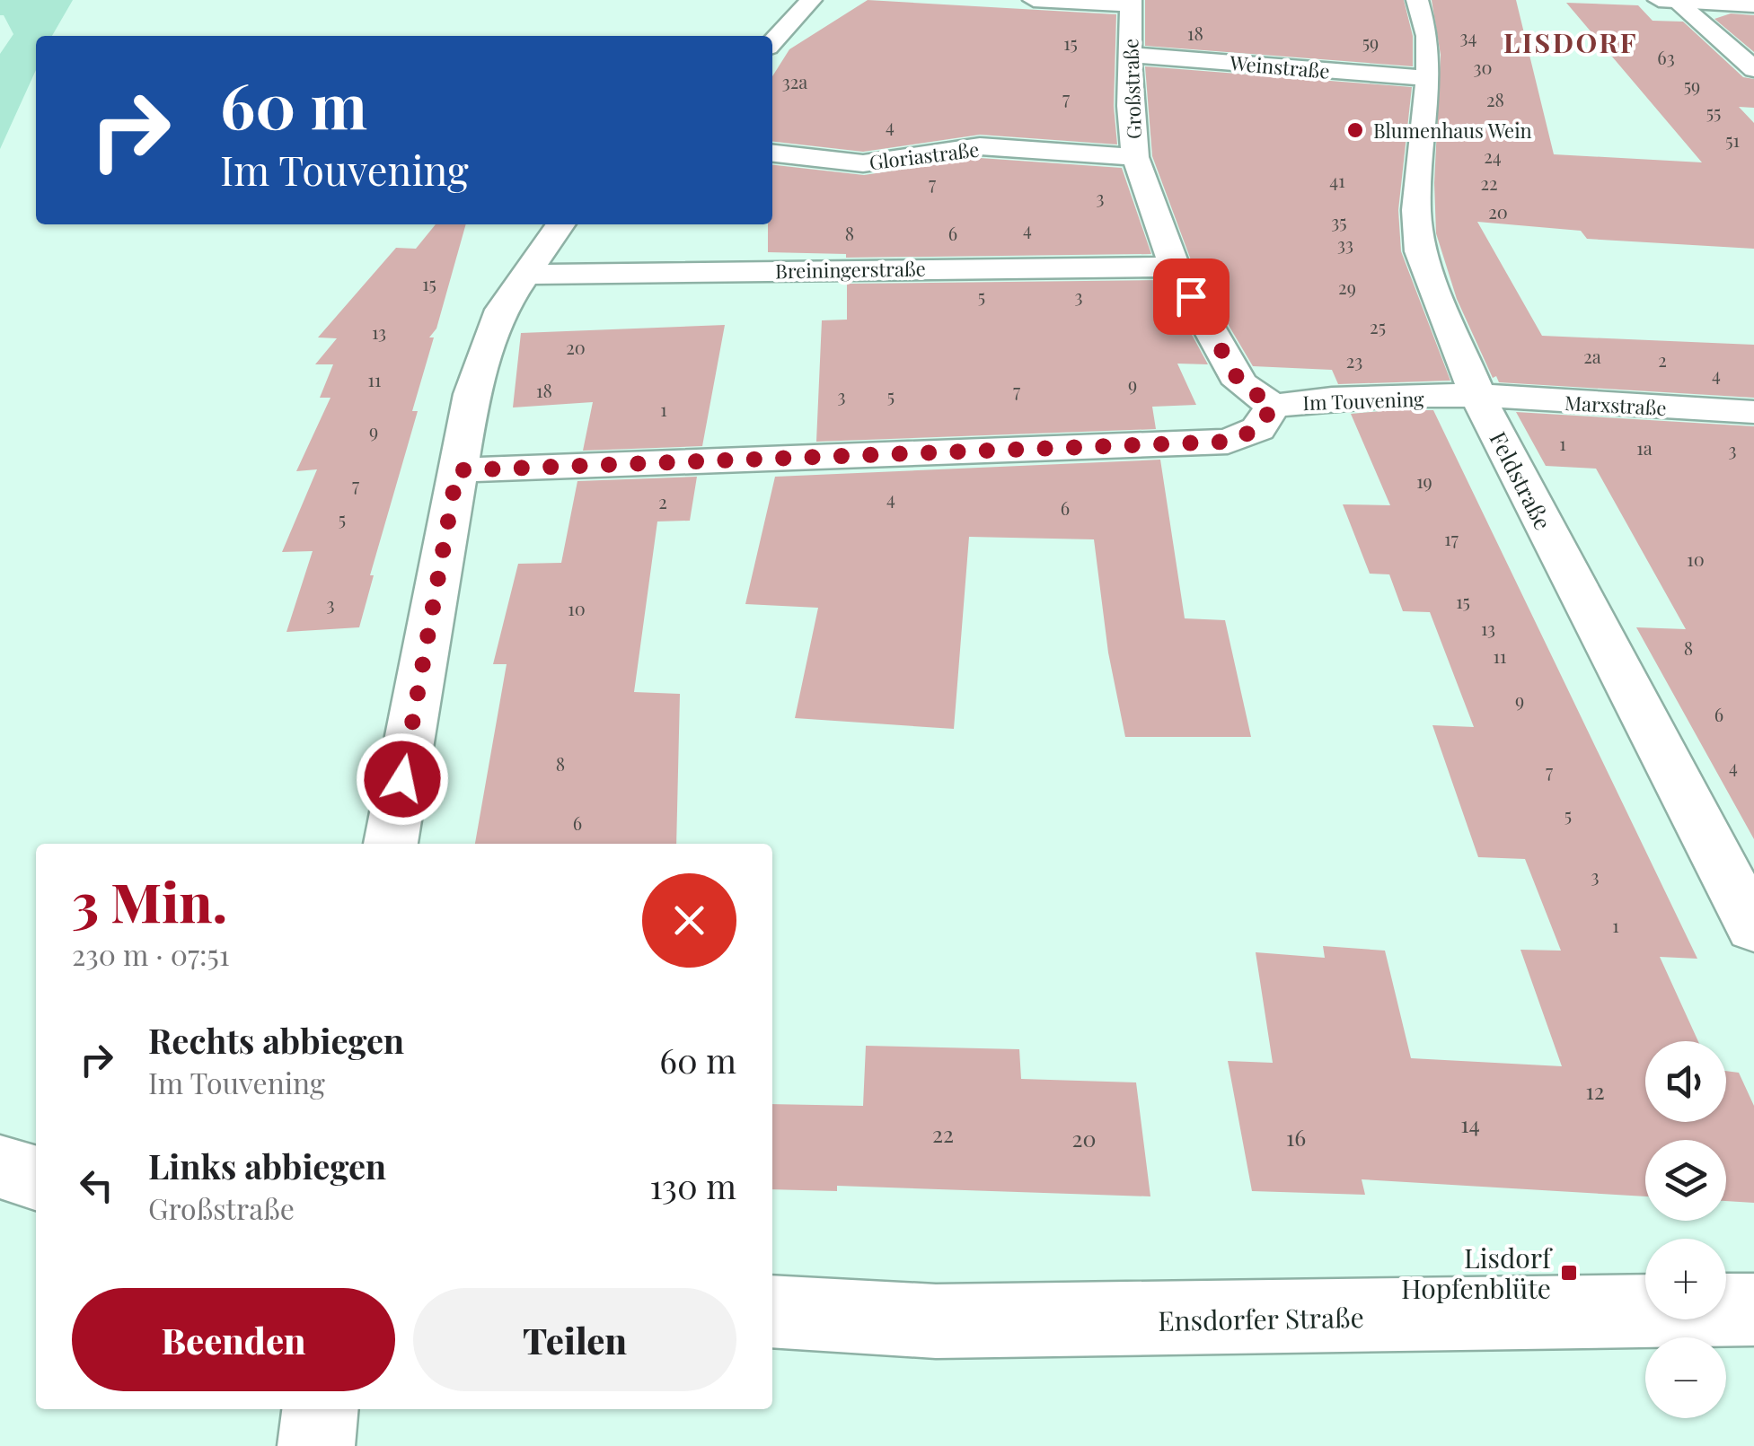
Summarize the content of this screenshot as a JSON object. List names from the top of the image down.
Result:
{
  "streets": {
    "street": [
      "Weinstraße",
      "Großstraße",
      "Gloriastraße",
      "Breiningerstraße",
      "Im Touvening",
      "Marxstraße",
      "Feldstraße",
      "Ensdorfer Straße"
    ]
  },
  "crossings": [
    ["Weinstraße", "Großstraße"],
    ["Weinstraße", "Feldstraße"],
    ["Großstraße", "Gloriastraße"],
    ["Großstraße", "Breiningerstraße"],
    ["Großstraße", "Im Touvening"],
    ["Im Touvening", "Marxstraße"],
    ["Im Touvening", "Feldstraße"],
    ["Marxstraße", "Feldstraße"]
  ],
  "districts": ["LISDORF"],
  "places": {
    "other": ["Blumenhaus Wein"],
    "transit": ["Lisdorf Hopfenblüte"]
  },
  "house_numbers": [
    "18",
    "34",
    "59",
    "15",
    "63",
    "30",
    "32a",
    "59",
    "7",
    "28",
    "55",
    "4",
    "51",
    "24",
    "41",
    "7",
    "22",
    "3",
    "20",
    "35",
    "4",
    "8",
    "6",
    "33",
    "15",
    "29",
    "5",
    "3",
    "25",
    "13",
    "20",
    "2a",
    "2",
    "23",
    "4",
    "11",
    "9",
    "18",
    "7",
    "3",
    "5",
    "1",
    "9",
    "1",
    "1a",
    "3",
    "19",
    "7",
    "4",
    "2",
    "6",
    "5",
    "17",
    "10",
    "15",
    "3",
    "10",
    "13",
    "8",
    "11",
    "9",
    "6",
    "8",
    "4",
    "7",
    "5",
    "6",
    "3",
    "1",
    "12",
    "14",
    "22",
    "16",
    "20"
  ],
  "page": {
    "turn": ["60 m", "Im Touvening"],
    "heading": ["3 Min.", "230 m · 07:51"],
    "list": [
      {
        "name": "Rechts abbiegen",
        "note": "Im Touvening",
        "value": "60 m"
      },
      {
        "name": "Links abbiegen",
        "note": "Großstraße",
        "value": "130 m"
      }
    ],
    "map_buttons": ["+", "−"],
    "buttons": ["Beenden", "Teilen"]
  }
}
